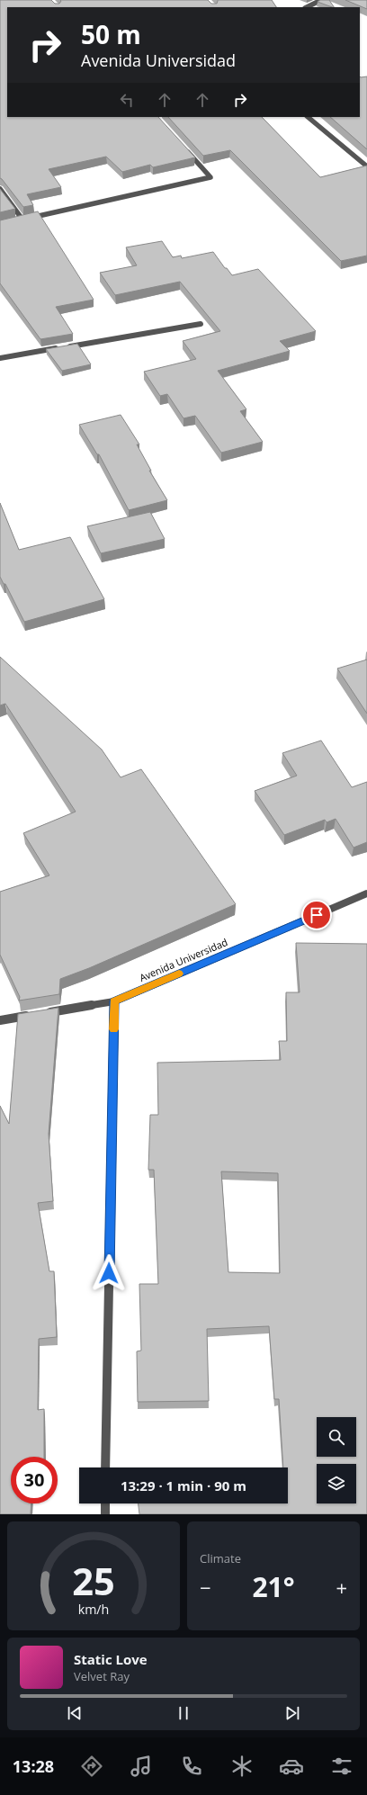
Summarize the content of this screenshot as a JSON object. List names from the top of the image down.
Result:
{
  "streets": {
    "street": ["Avenida Universidad"]
  },
  "page": {
    "turn": ["50 m", "Avenida Universidad"],
    "limit": "30",
    "trip": "13:29 · 1 min · 90 m",
    "tile": "Climate",
    "heat": ["−", "21°", "+"],
    "song": ["Static Love", "Velvet Ray"],
    "tabs": "13:28",
    "gauge": ["25", "km/h"]
  }
}
